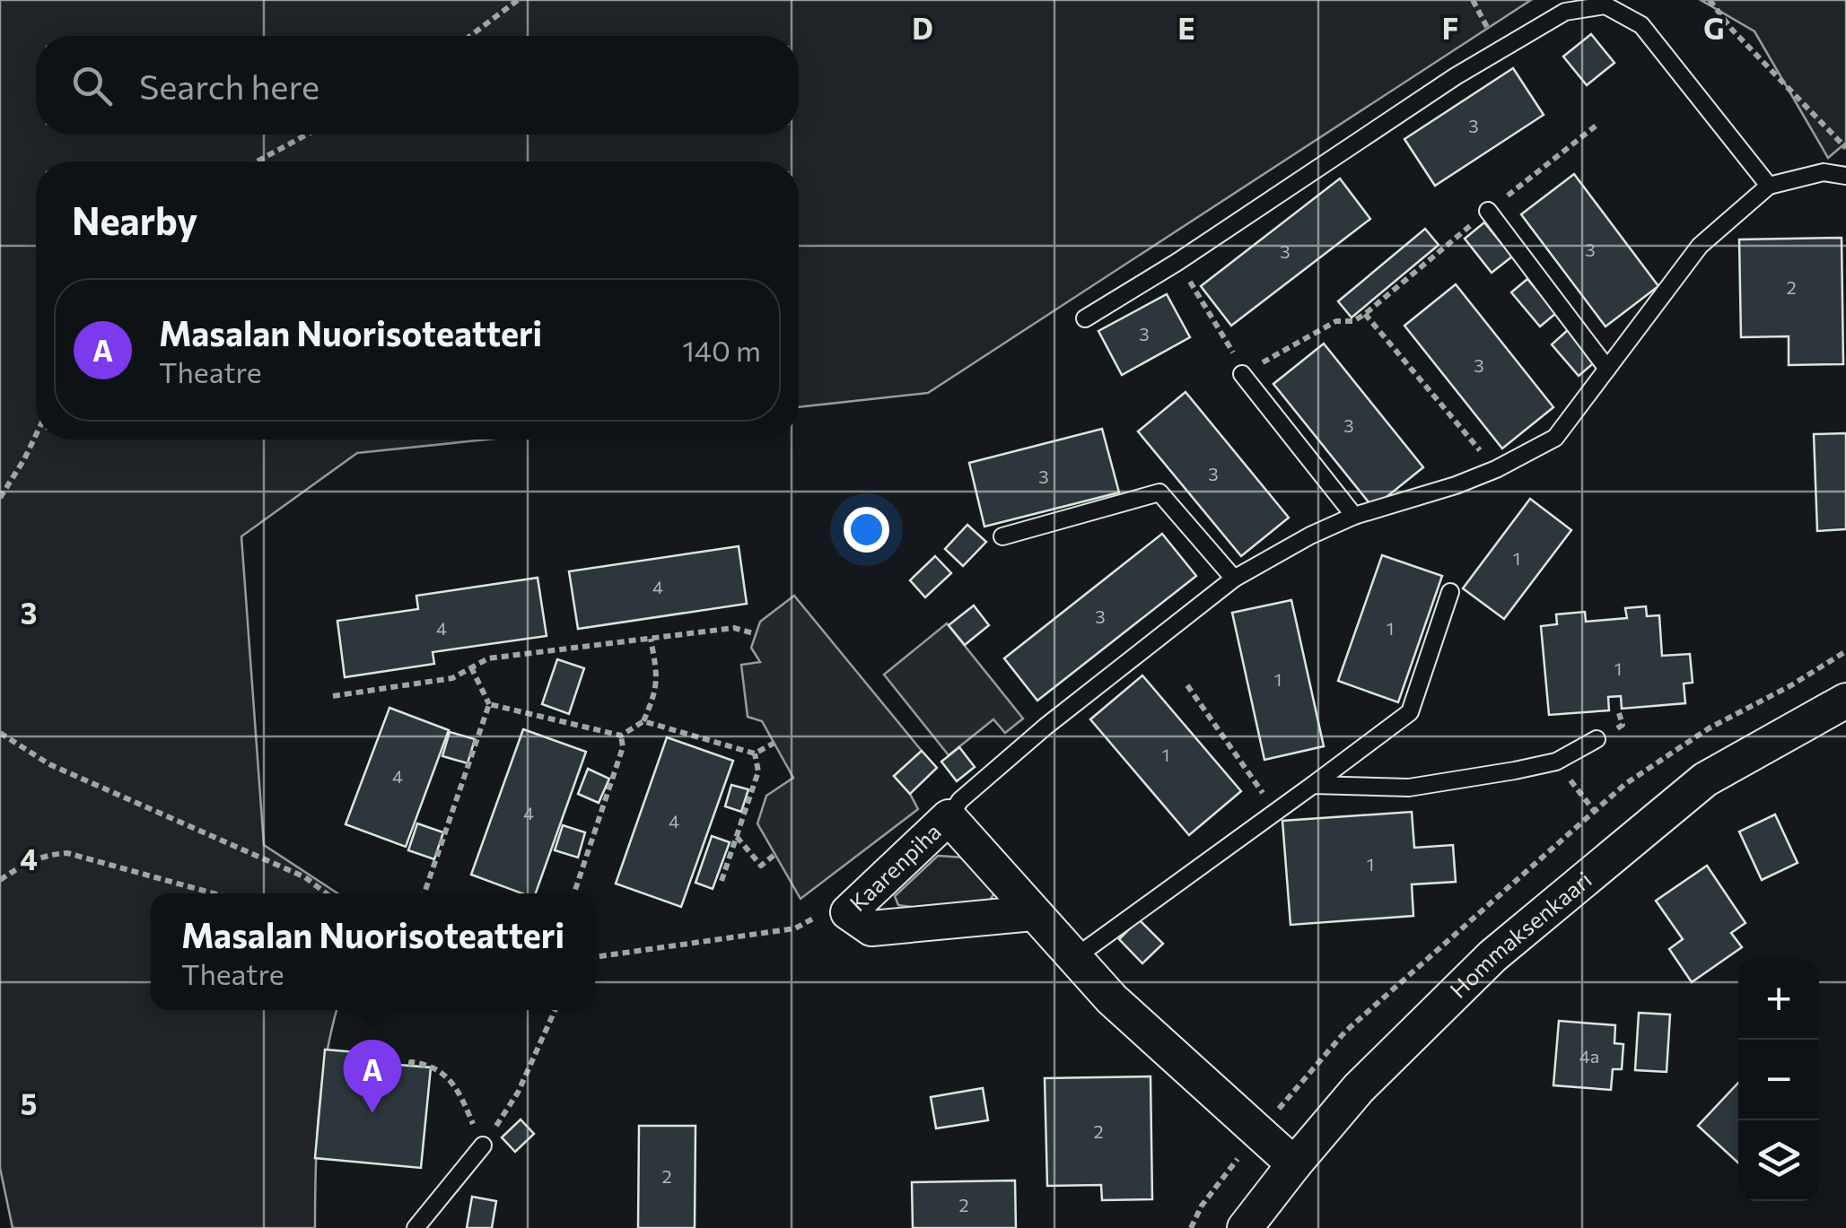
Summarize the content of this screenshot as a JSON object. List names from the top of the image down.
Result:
{
  "streets": {
    "street": ["Kaarenpiha", "Hommaksenkaari"]
  },
  "crossings": [
    ["Kaarenpiha", "Hommaksenkaari"]
  ],
  "house_numbers": [
    "3",
    "3",
    "3",
    "2",
    "3",
    "3",
    "3",
    "3",
    "3",
    "1",
    "4",
    "3",
    "4",
    "1",
    "1",
    "1",
    "1",
    "4",
    "4",
    "4",
    "1",
    "4a",
    "2",
    "2",
    "2"
  ],
  "page": {
    "search": "Search here",
    "heading": "Nearby",
    "list": [
      {
        "mark": "A",
        "name": "Masalan Nuorisoteatteri",
        "note": "Theatre",
        "value": "140 m"
      }
    ],
    "popup": ["Masalan Nuorisoteatteri", "Theatre"],
    "map_buttons": ["+", "−"],
    "pins": "A"
  },
  "grid": {
    "columns": [
      "D",
      "E",
      "F",
      "G"
    ],
    "rows": ["3", "4", "5"]
  }
}
